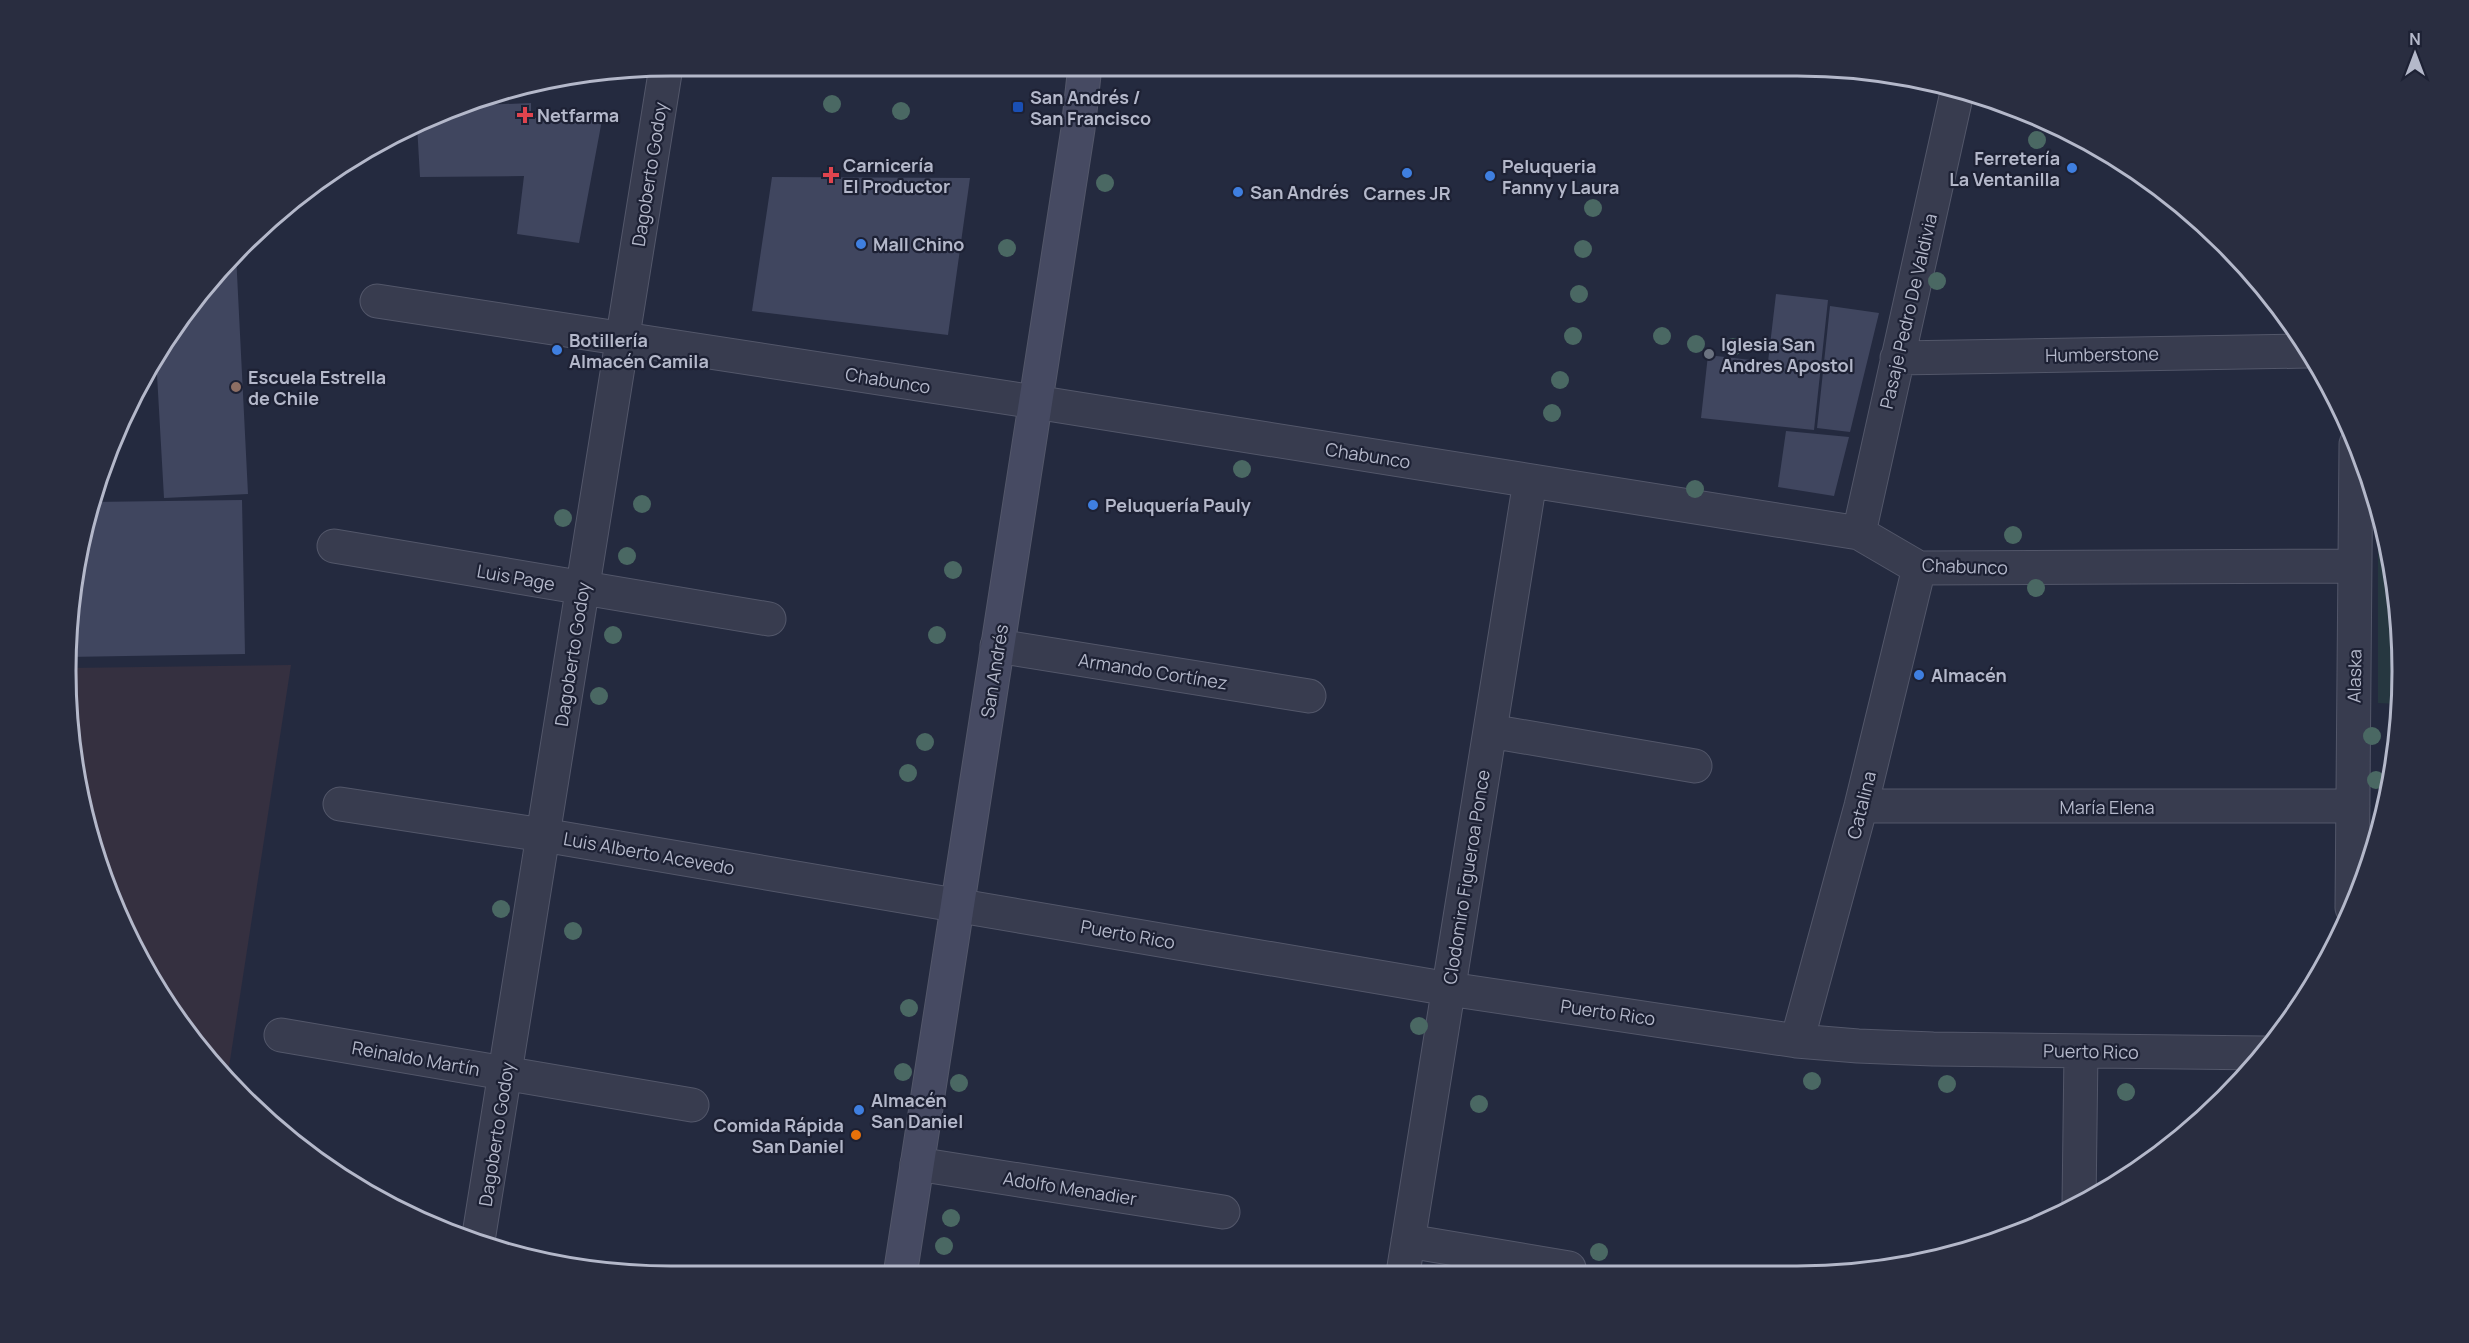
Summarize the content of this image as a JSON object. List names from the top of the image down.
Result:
{
  "streets": {
    "street": [
      "Dagoberto Godoy",
      "Pasaje Pedro De Valdivia",
      "Humberstone",
      "Chabunco",
      "Luis Page",
      "San Andrés",
      "Armando Cortínez",
      "Alaska",
      "Catalina",
      "María Elena",
      "Luis Alberto Acevedo",
      "Clodomiro Figueroa Ponce",
      "Puerto Rico",
      "Reinaldo Martín",
      "Adolfo Menadier"
    ]
  },
  "crossings": [
    ["Dagoberto Godoy", "Chabunco"],
    ["Dagoberto Godoy", "Luis Page"],
    ["Dagoberto Godoy", "Luis Alberto Acevedo"],
    ["Dagoberto Godoy", "Reinaldo Martín"],
    ["Pasaje Pedro De Valdivia", "Humberstone"],
    ["Pasaje Pedro De Valdivia", "Chabunco"],
    ["Chabunco", "San Andrés"],
    ["Chabunco", "Alaska"],
    ["Chabunco", "Catalina"],
    ["Chabunco", "Clodomiro Figueroa Ponce"],
    ["San Andrés", "Armando Cortínez"],
    ["San Andrés", "Luis Alberto Acevedo"],
    ["San Andrés", "Puerto Rico"],
    ["San Andrés", "Adolfo Menadier"],
    ["Alaska", "María Elena"],
    ["Catalina", "María Elena"],
    ["Catalina", "Puerto Rico"],
    ["Luis Alberto Acevedo", "Puerto Rico"],
    ["Clodomiro Figueroa Ponce", "Puerto Rico"]
  ],
  "places": {
    "transit": ["San Andrés / San Francisco"],
    "health": ["Netfarma", "Carnicería El Productor"],
    "other": [
      "Ferretería La Ventanilla",
      "Carnes JR",
      "Peluqueria Fanny y Laura",
      "San Andrés",
      "Mall Chino",
      "Botillería Almacén Camila",
      "Iglesia San Andres Apostol",
      "Escuela Estrella de Chile",
      "Peluquería Pauly",
      "Almacén",
      "Almacén San Daniel",
      "Comida Rápida San Daniel"
    ]
  },
  "north": "top"
}
